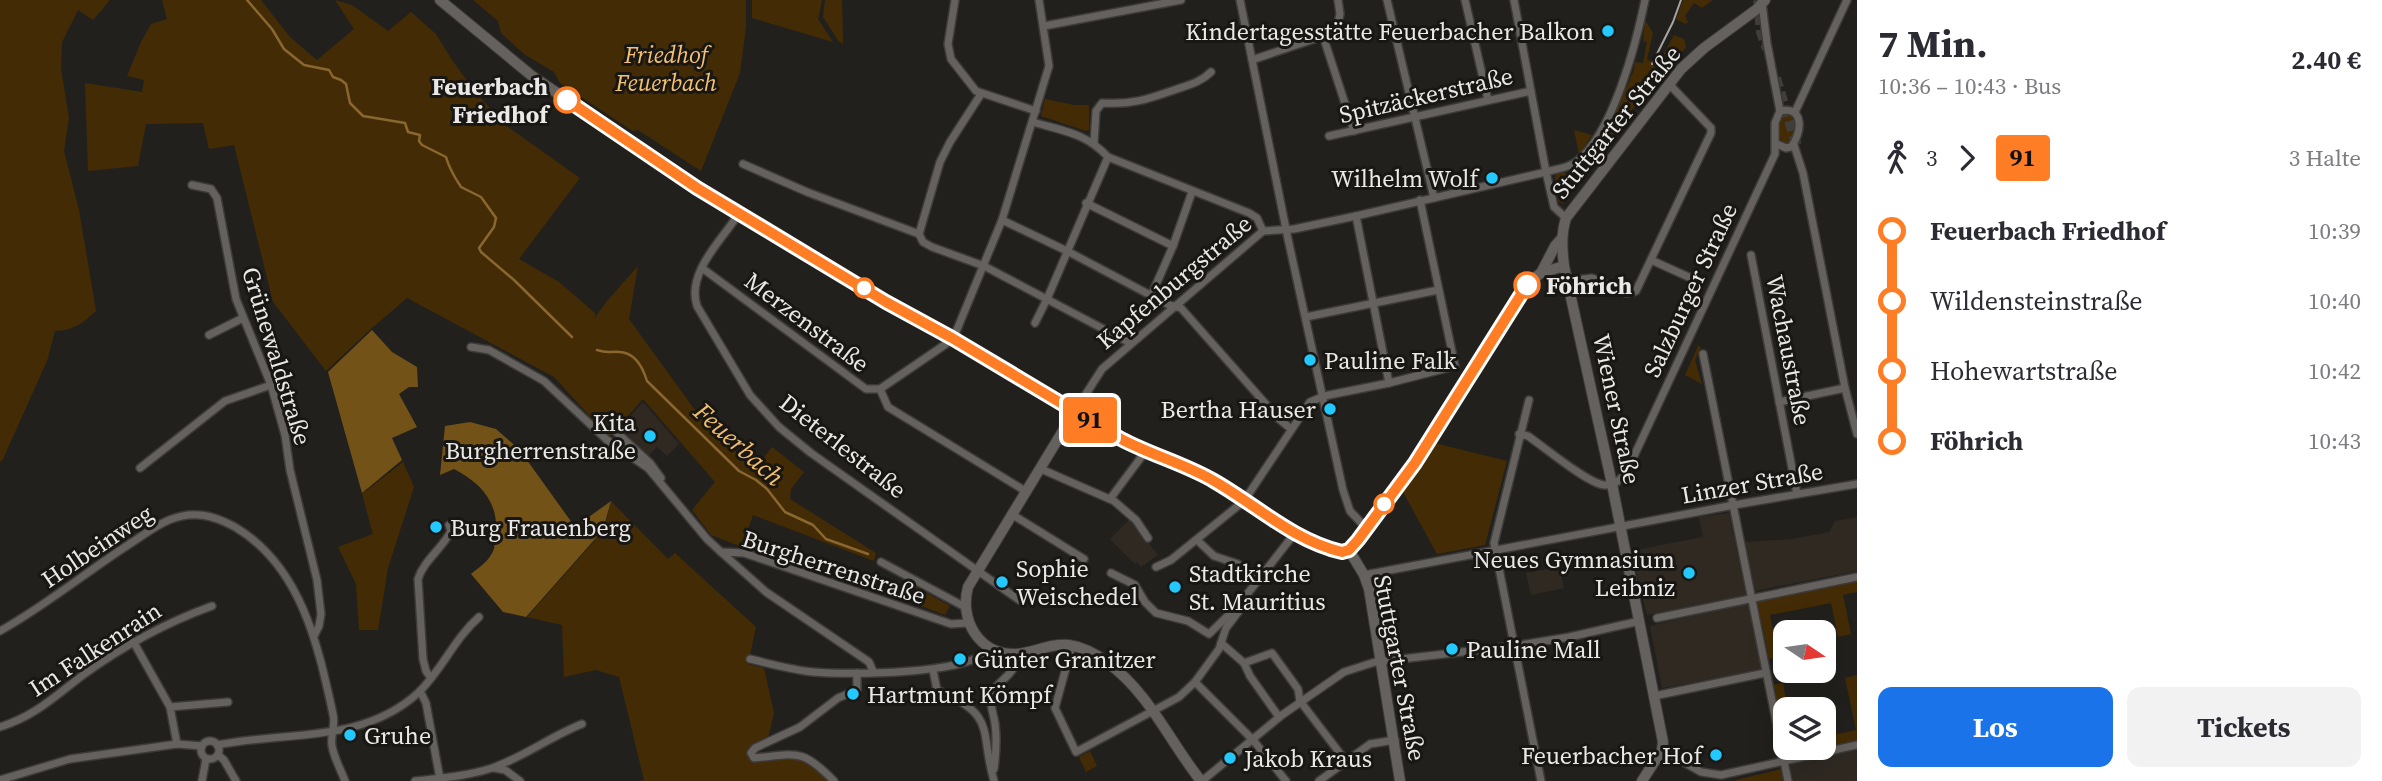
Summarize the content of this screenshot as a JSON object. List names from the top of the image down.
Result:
{
  "streets": {
    "main road": ["Stuttgarter Straße", "Kapfenburgstraße", "Wiener Straße"],
    "street": [
      "Spitzäckerstraße",
      "Salzburger Straße",
      "Merzenstraße",
      "Wachaustraße",
      "Grünewaldstraße",
      "Dieterlestraße",
      "Linzer Straße",
      "Holbeinweg",
      "Burgherrenstraße",
      "Im Falkenrain"
    ]
  },
  "crossings": [
    ["Stuttgarter Straße", "Wiener Straße"],
    ["Stuttgarter Straße", "Linzer Straße"],
    ["Kapfenburgstraße", "Merzenstraße"],
    ["Kapfenburgstraße", "Dieterlestraße"],
    ["Salzburger Straße", "Wiener Straße"],
    ["Merzenstraße", "Dieterlestraße"],
    ["Wachaustraße", "Linzer Straße"],
    ["Grünewaldstraße", "Holbeinweg"],
    ["Wiener Straße", "Linzer Straße"]
  ],
  "water": ["Feuerbach"],
  "parks": ["Friedhof Feuerbach"],
  "places": [
    "Kindertagesstätte Feuerbacher Balkon",
    "Feuerbach Friedhof",
    "Wilhelm Wolf",
    "Föhrich",
    "Pauline Falk",
    "Bertha Hauser",
    "Kita Burgherrenstraße",
    "Burg Frauenberg",
    "Neues Gymnasium Leibniz",
    "Sophie Weischedel",
    "Stadtkirche St. Mauritius",
    "Pauline Mall",
    "Günter Granitzer",
    "Hartmunt Kömpf",
    "Gruhe",
    "Feuerbacher Hof",
    "Jakob Kraus"
  ],
  "lines": ["bus line 91"],
  "north": "right",
  "page": {
    "on_map": "91",
    "heading": ["7 Min.", "10:36 – 10:43 · Bus", "2.40 €"],
    "legs": ["3", "91", "3 Halte"],
    "list": [
      {
        "name": "Feuerbach Friedhof",
        "value": "10:39"
      },
      {
        "name": "Wildensteinstraße",
        "value": "10:40"
      },
      {
        "name": "Hohewartstraße",
        "value": "10:42"
      },
      {
        "name": "Föhrich",
        "value": "10:43"
      }
    ],
    "buttons": ["Los", "Tickets"]
  }
}
